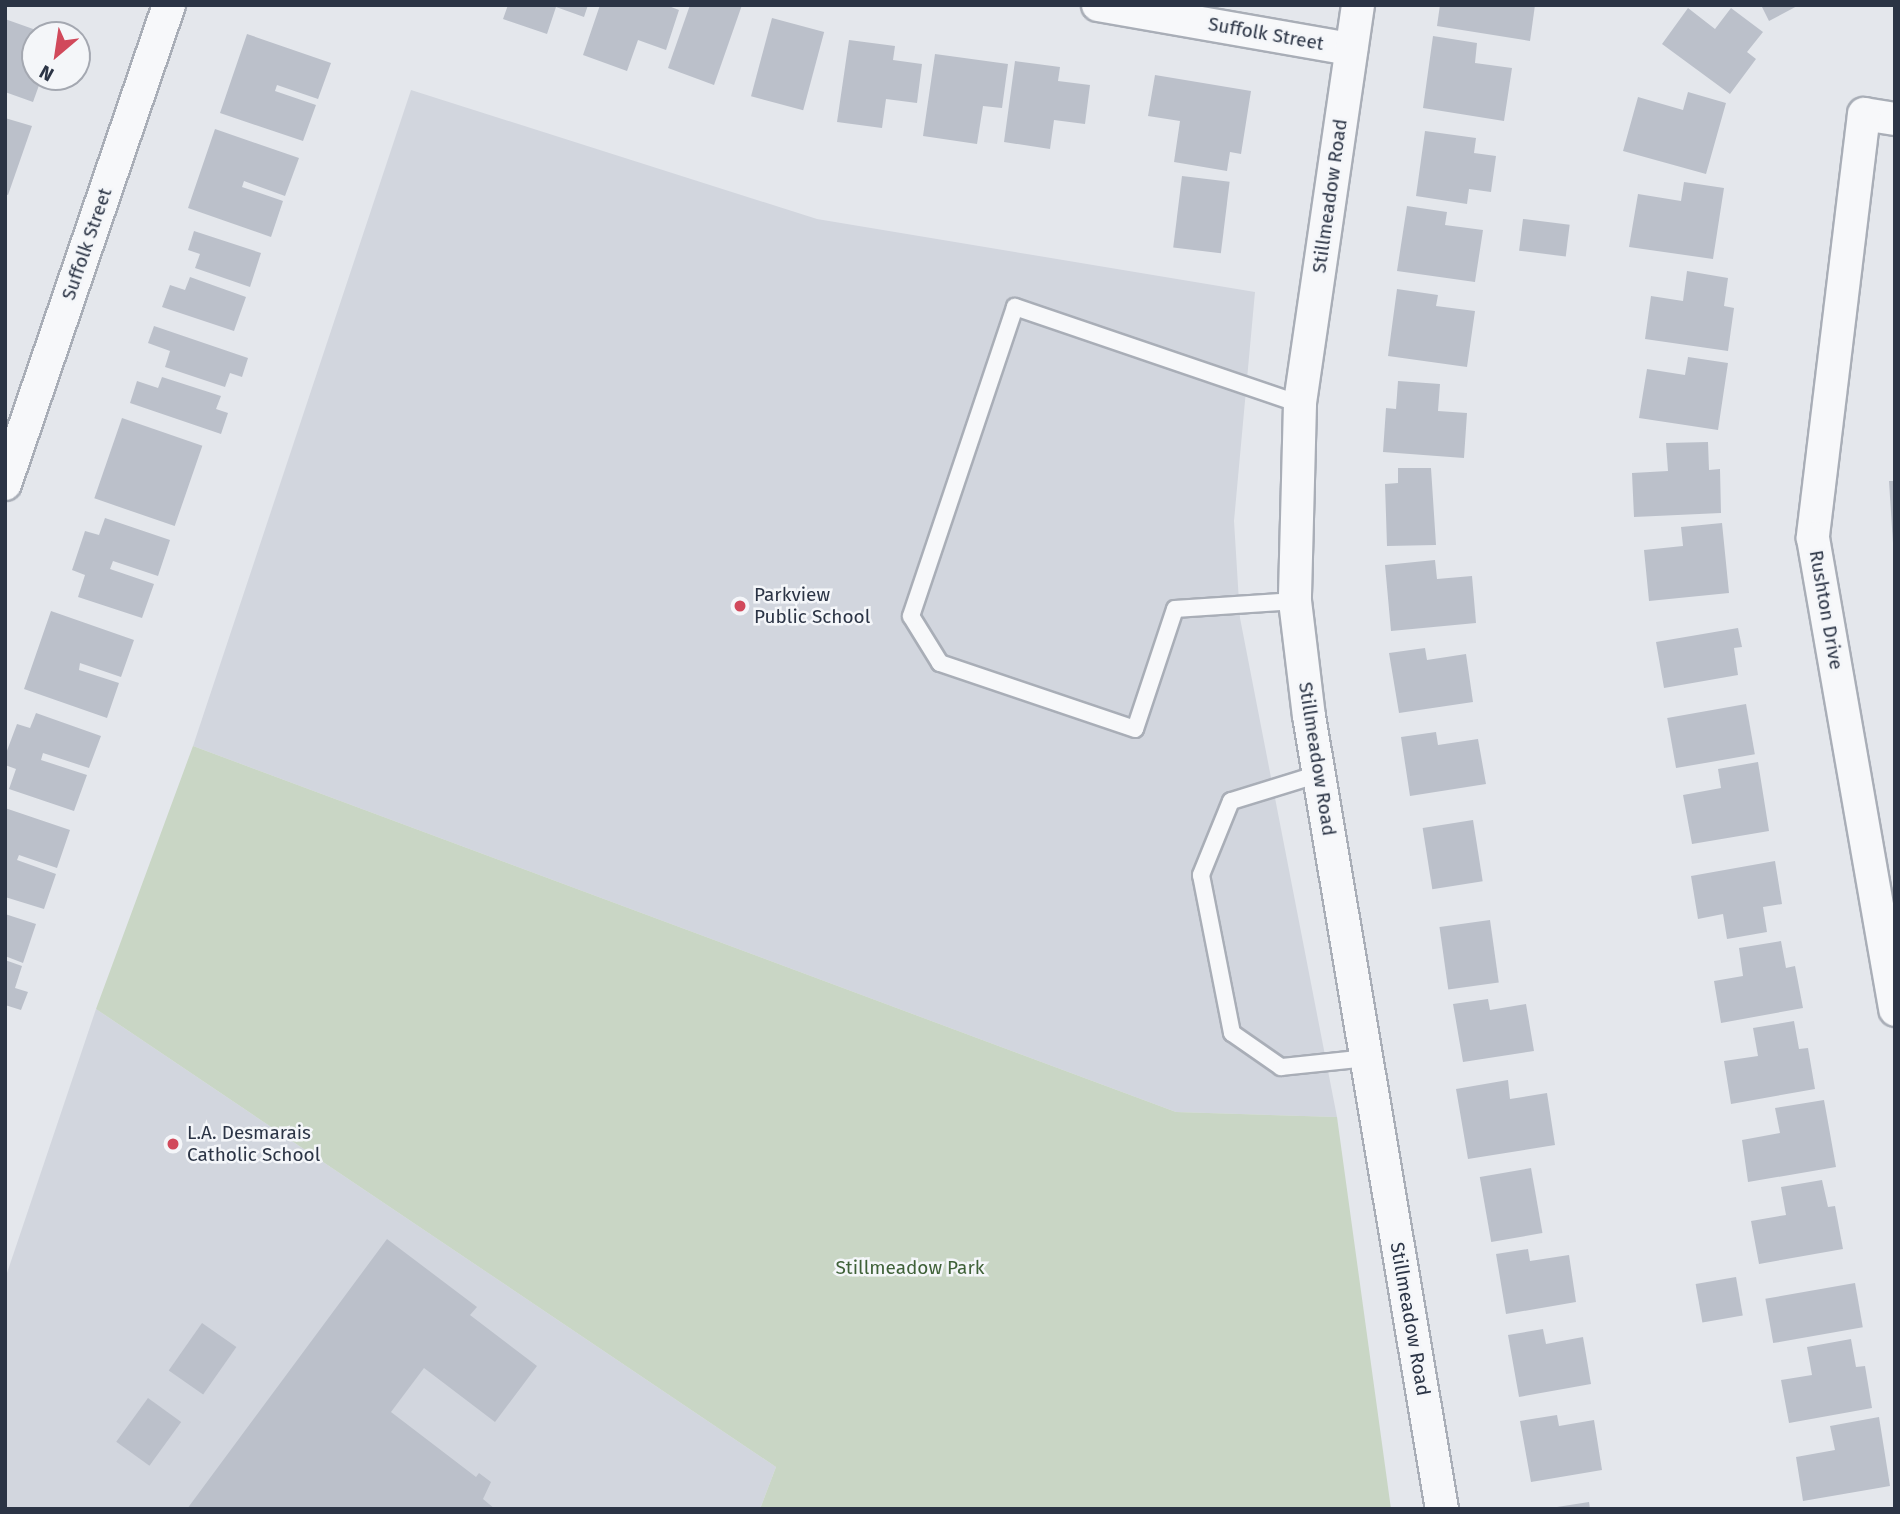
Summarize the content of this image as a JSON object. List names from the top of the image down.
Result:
{
  "streets": {
    "street": ["Suffolk Street", "Stillmeadow Road", "Rushton Drive"]
  },
  "crossings": [
    ["Suffolk Street", "Stillmeadow Road"]
  ],
  "parks": ["Stillmeadow Park"],
  "places": ["Parkview Public School", "L.A. Desmarais Catholic School"],
  "north": "bottom left"
}
